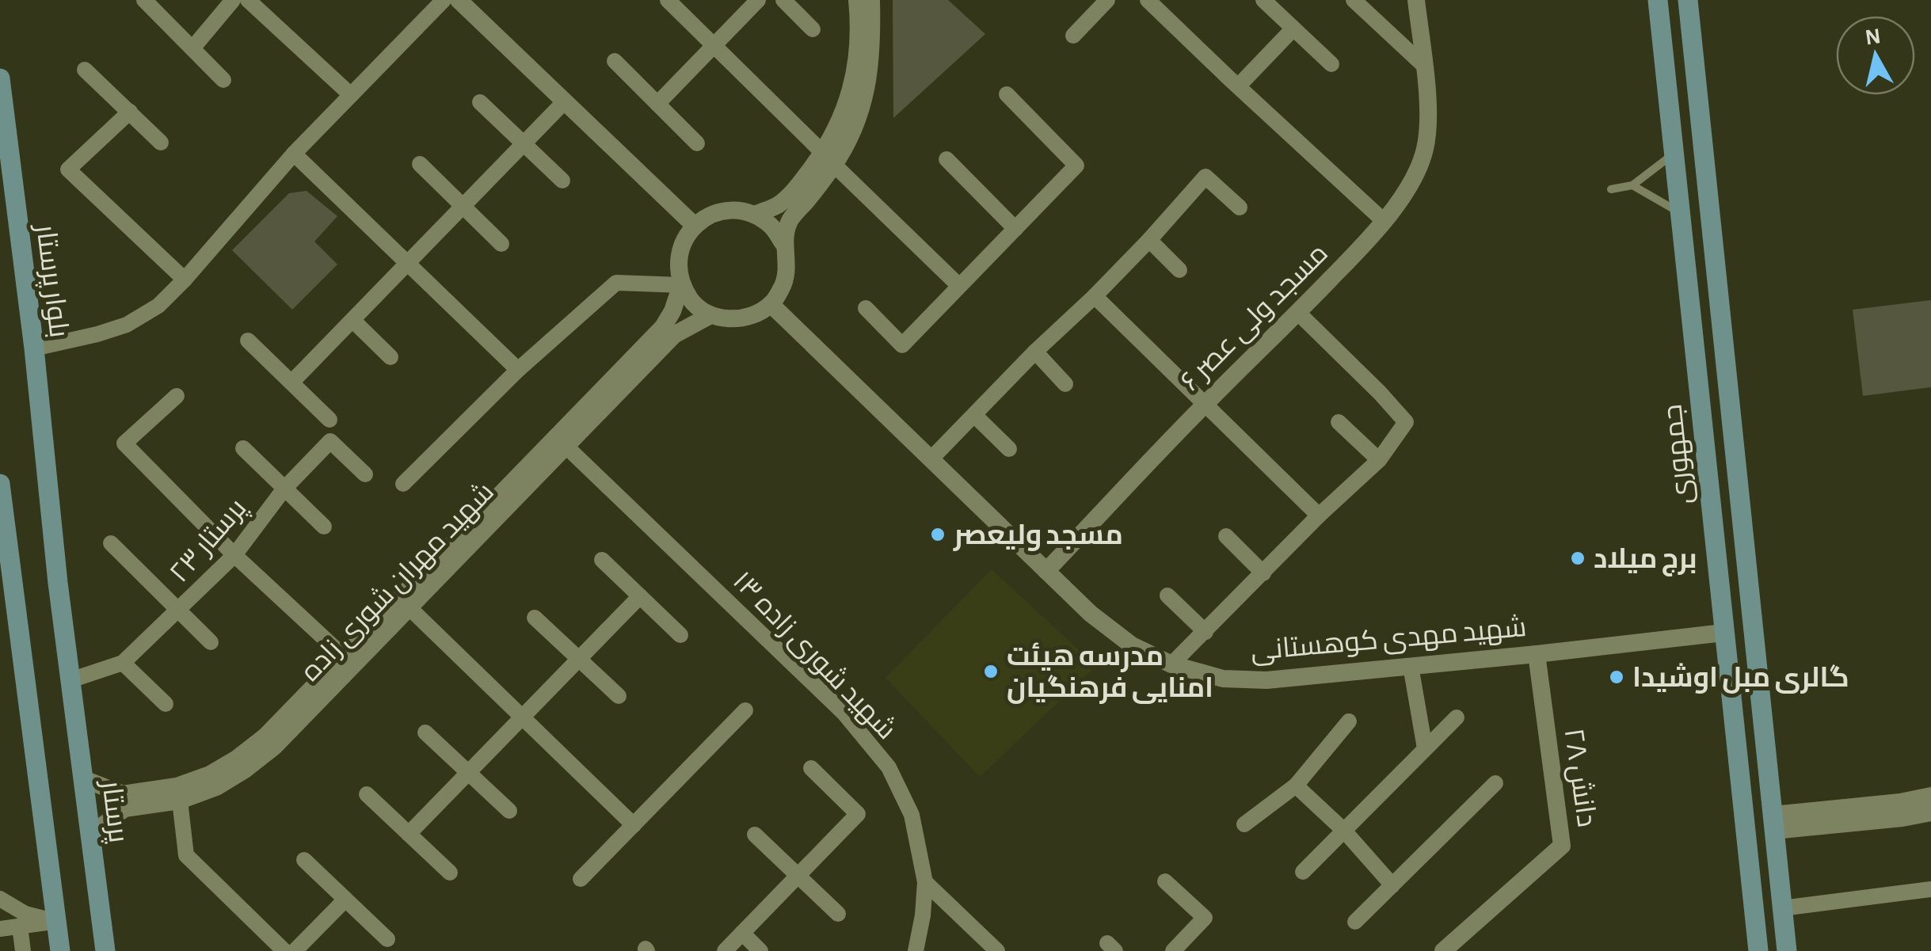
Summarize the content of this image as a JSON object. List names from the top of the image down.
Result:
{
  "streets": {
    "main road": ["بلوار پرستار", "جمهوری", "پرستار"],
    "street": [
      "مسجد ولی عصر ۶",
      "پرستار ۲۳",
      "شهید مهران شوری زاده",
      "شهید مهدی کوهستانی",
      "شهید شوری زاده ۱۳",
      "دانش ۲۸"
    ]
  },
  "crossings": [
    ["بلوار پرستار", "پرستار ۲۳"],
    ["بلوار پرستار", "پرستار"],
    ["مسجد ولی عصر ۶", "شهید مهدی کوهستانی"],
    ["جمهوری", "شهید مهدی کوهستانی"],
    ["پرستار ۲۳", "پرستار"],
    ["شهید مهران شوری زاده", "شهید مهدی کوهستانی"],
    ["شهید مهران شوری زاده", "شهید شوری زاده ۱۳"],
    ["شهید مهران شوری زاده", "پرستار"],
    ["شهید مهدی کوهستانی", "دانش ۲۸"]
  ],
  "places": [
    "مسجد ولیعصر",
    "برج میلاد",
    "مدرسه هیئت امنایی فرهنگیان",
    "گالری مبل اوشیدا"
  ],
  "north": "top"
}
